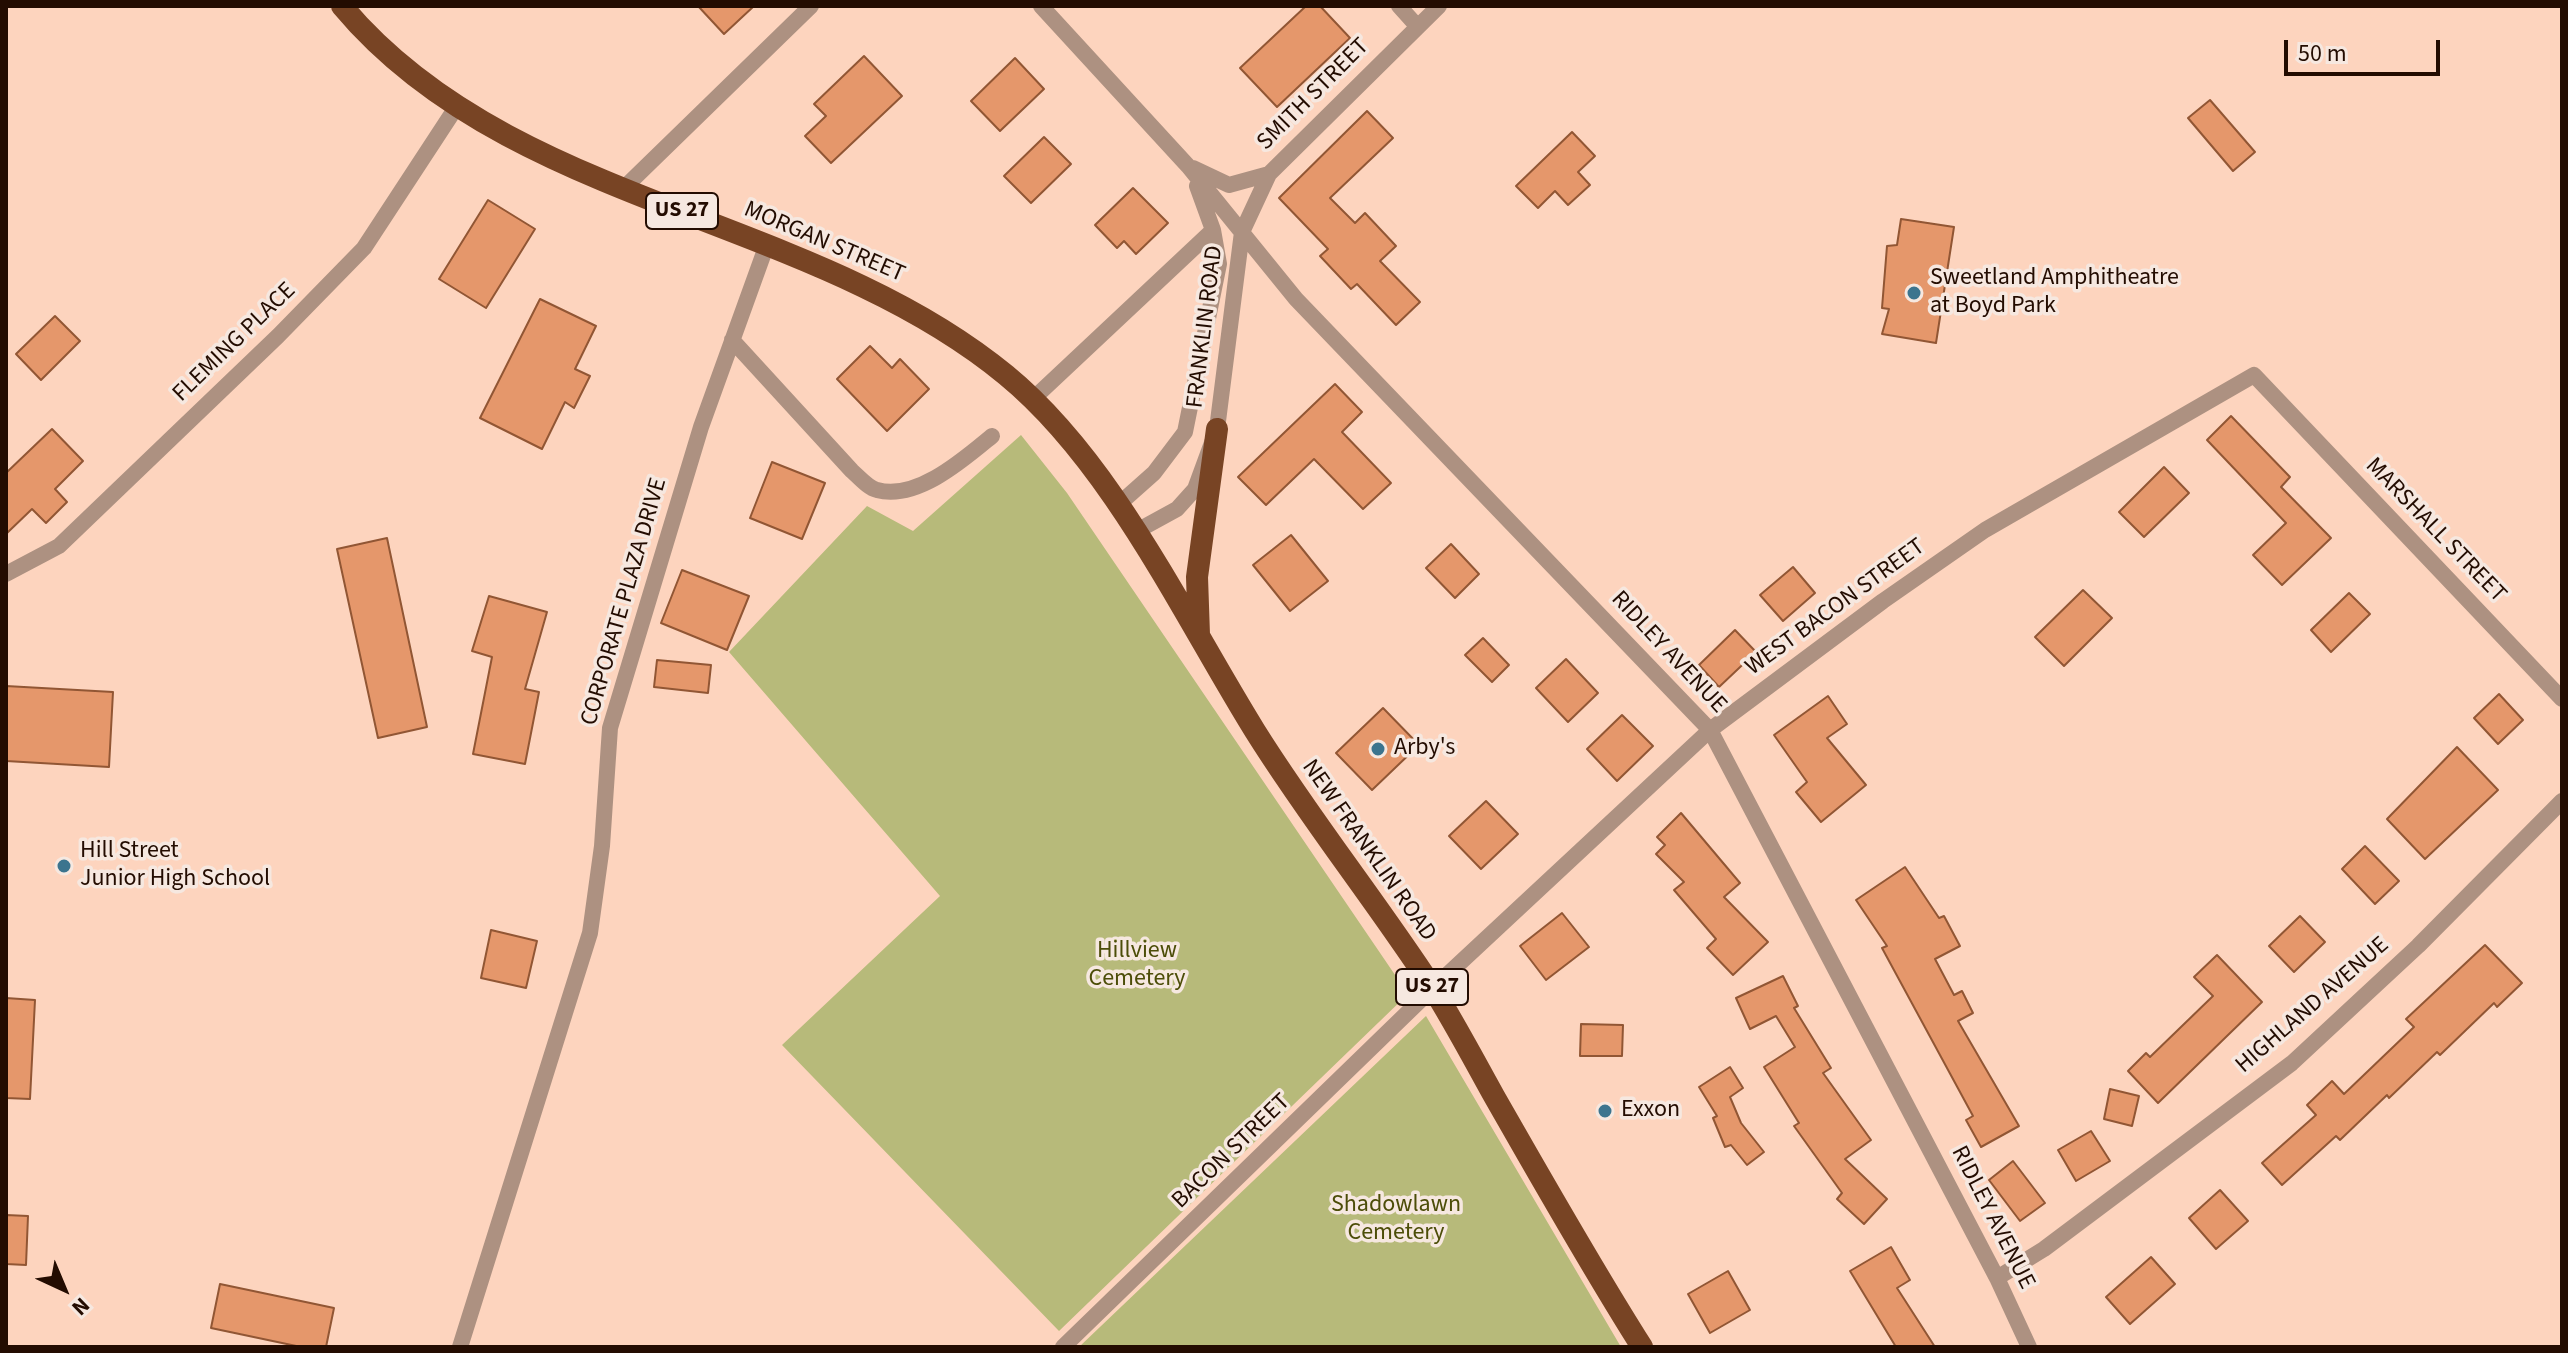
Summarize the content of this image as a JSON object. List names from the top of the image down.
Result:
{
  "streets": {
    "highway": ["US 27", "MORGAN STREET", "NEW FRANKLIN ROAD"],
    "street": [
      "SMITH STREET",
      "FRANKLIN ROAD",
      "FLEMING PLACE",
      "MARSHALL STREET",
      "CORPORATE PLAZA DRIVE",
      "WEST BACON STREET",
      "RIDLEY AVENUE",
      "HIGHLAND AVENUE",
      "BACON STREET"
    ]
  },
  "crossings": [
    ["SMITH STREET", "FRANKLIN ROAD"],
    ["SMITH STREET", "RIDLEY AVENUE"],
    ["MORGAN STREET", "FLEMING PLACE"],
    ["MORGAN STREET", "CORPORATE PLAZA DRIVE"],
    ["MORGAN STREET", "NEW FRANKLIN ROAD"],
    ["FRANKLIN ROAD", "RIDLEY AVENUE"],
    ["FRANKLIN ROAD", "NEW FRANKLIN ROAD"],
    ["MARSHALL STREET", "WEST BACON STREET"],
    ["WEST BACON STREET", "RIDLEY AVENUE"],
    ["WEST BACON STREET", "NEW FRANKLIN ROAD"],
    ["WEST BACON STREET", "BACON STREET"],
    ["RIDLEY AVENUE", "HIGHLAND AVENUE"],
    ["NEW FRANKLIN ROAD", "BACON STREET"]
  ],
  "parks": ["Hillview Cemetery", "Shadowlawn Cemetery"],
  "places": [
    "Sweetland Amphitheatre at Boyd Park",
    "Arby's",
    "Hill Street Junior High School",
    "Exxon"
  ],
  "scale_bar": "50 m",
  "north": "bottom right"
}
